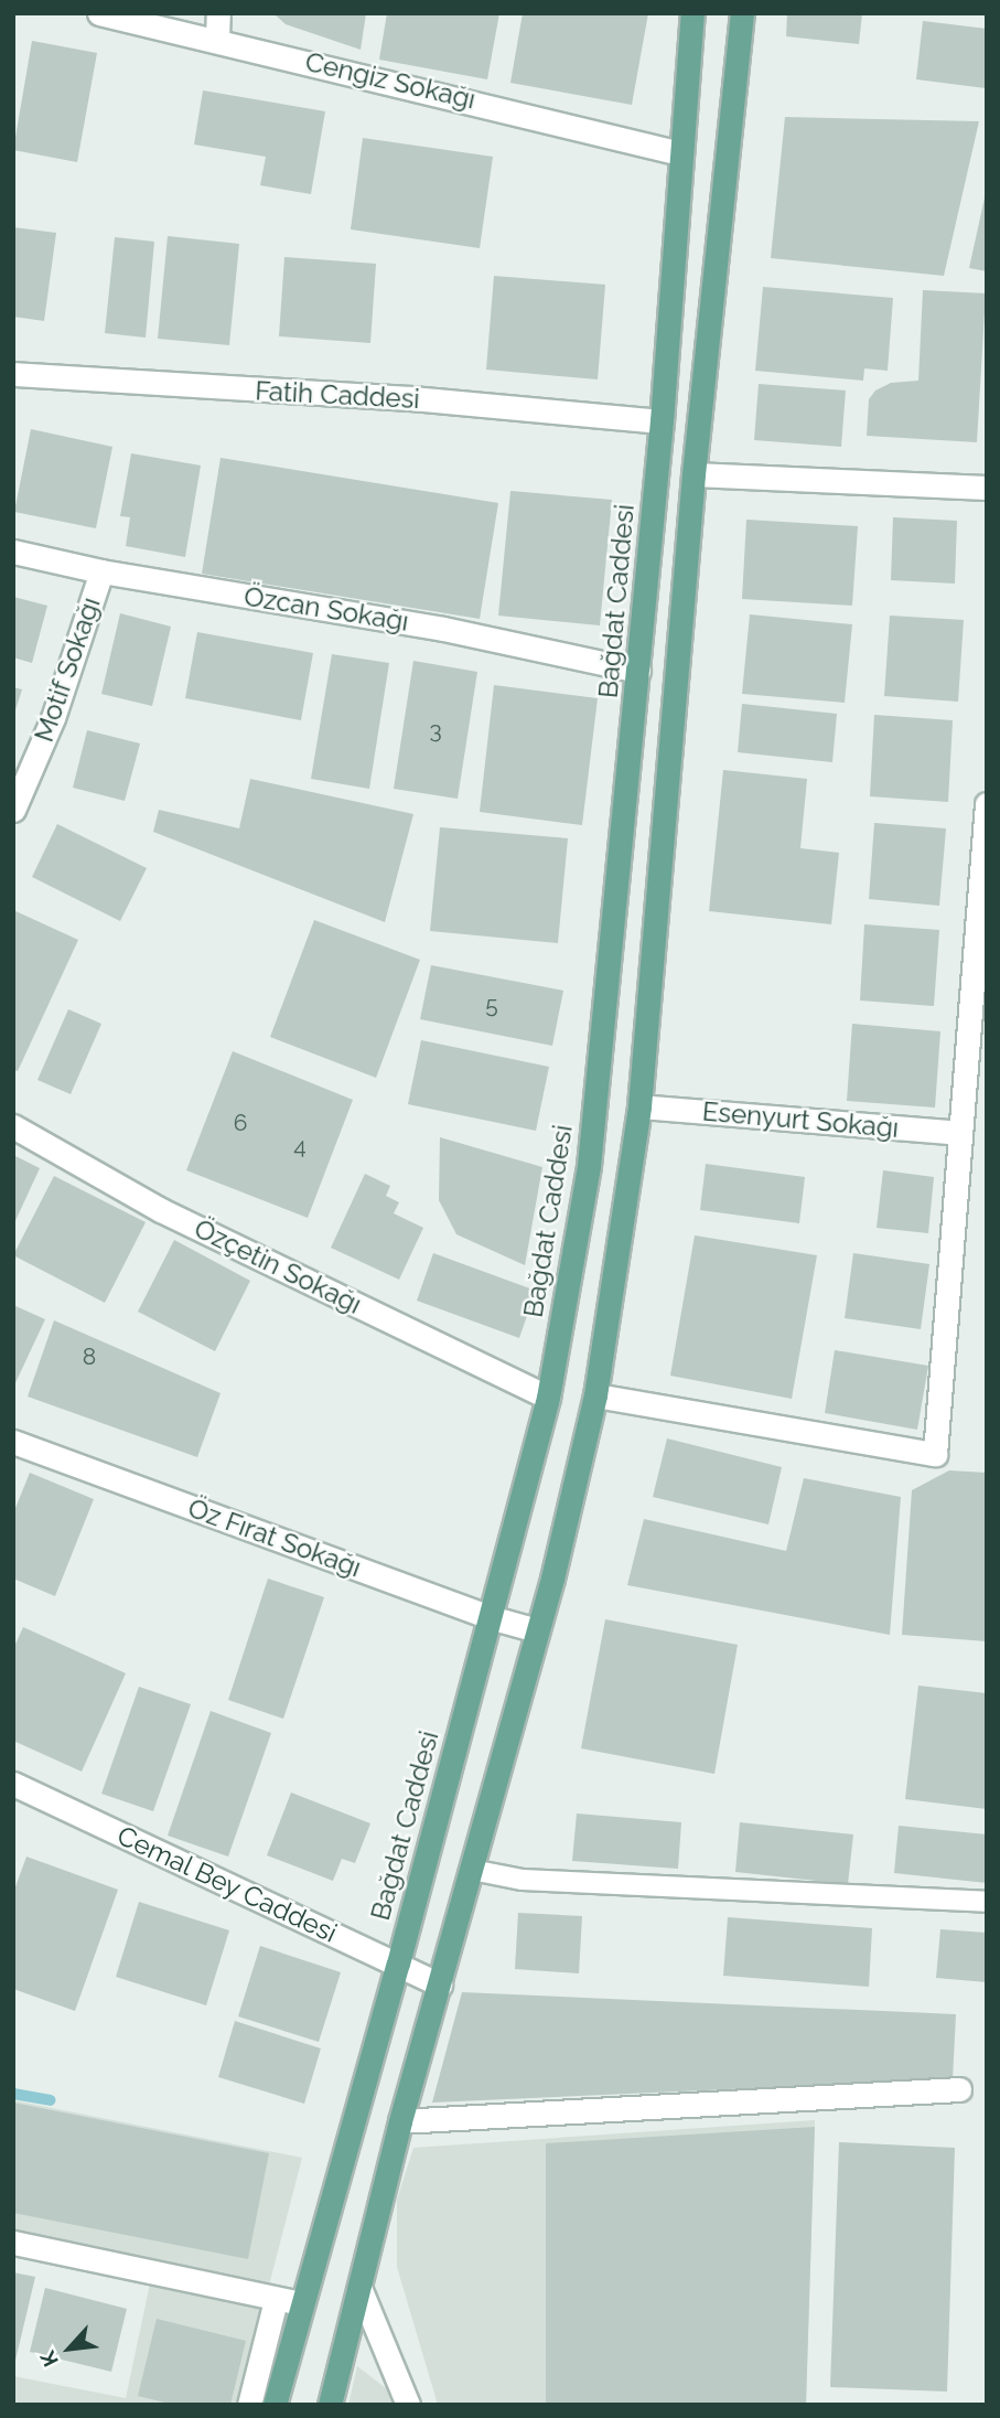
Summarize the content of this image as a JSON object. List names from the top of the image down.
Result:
{
  "streets": {
    "main road": ["Bağdat Caddesi"],
    "street": [
      "Cengiz Sokağı",
      "Fatih Caddesi",
      "Özcan Sokağı",
      "Motif Sokağı",
      "Esenyurt Sokağı",
      "Özçetin Sokağı",
      "Öz Fırat Sokağı",
      "Cemal Bey Caddesi"
    ]
  },
  "crossings": [
    ["Cengiz Sokağı", "Bağdat Caddesi"],
    ["Fatih Caddesi", "Bağdat Caddesi"],
    ["Bağdat Caddesi", "Özcan Sokağı"],
    ["Bağdat Caddesi", "Özçetin Sokağı"],
    ["Bağdat Caddesi", "Öz Fırat Sokağı"],
    ["Bağdat Caddesi", "Cemal Bey Caddesi"],
    ["Özcan Sokağı", "Motif Sokağı"]
  ],
  "house_numbers": [
    "3",
    "5",
    "6",
    "4",
    "8"
  ],
  "north": "bottom left"
}
